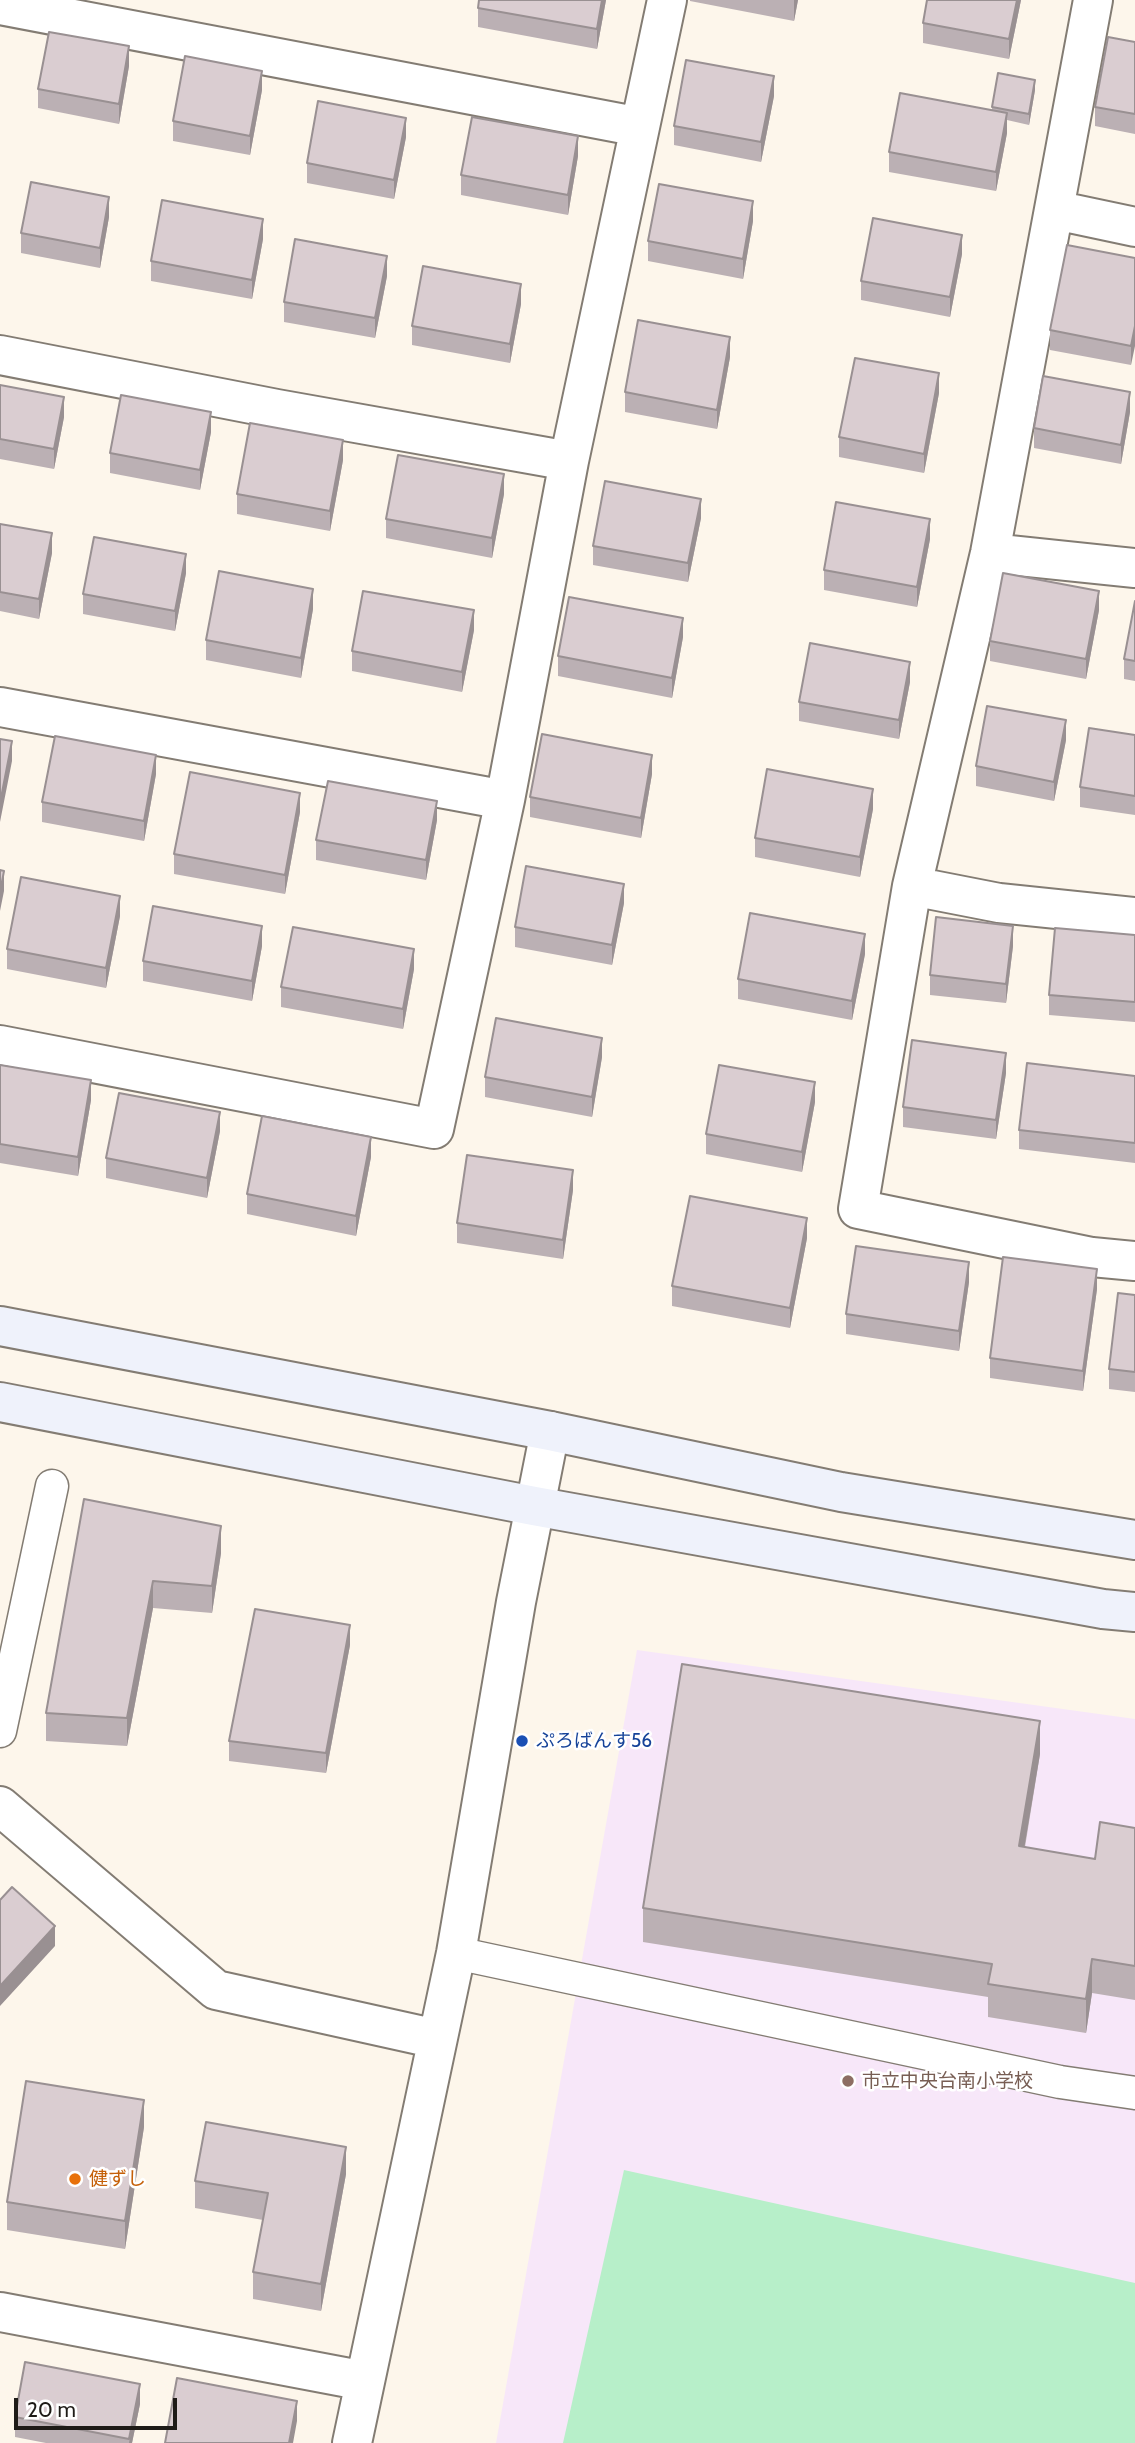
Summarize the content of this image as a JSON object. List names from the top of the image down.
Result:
{
  "places": ["ぷろばんす56", "市立中央台南小学校", "健ずし"],
  "scale_bar": "20 m"
}
